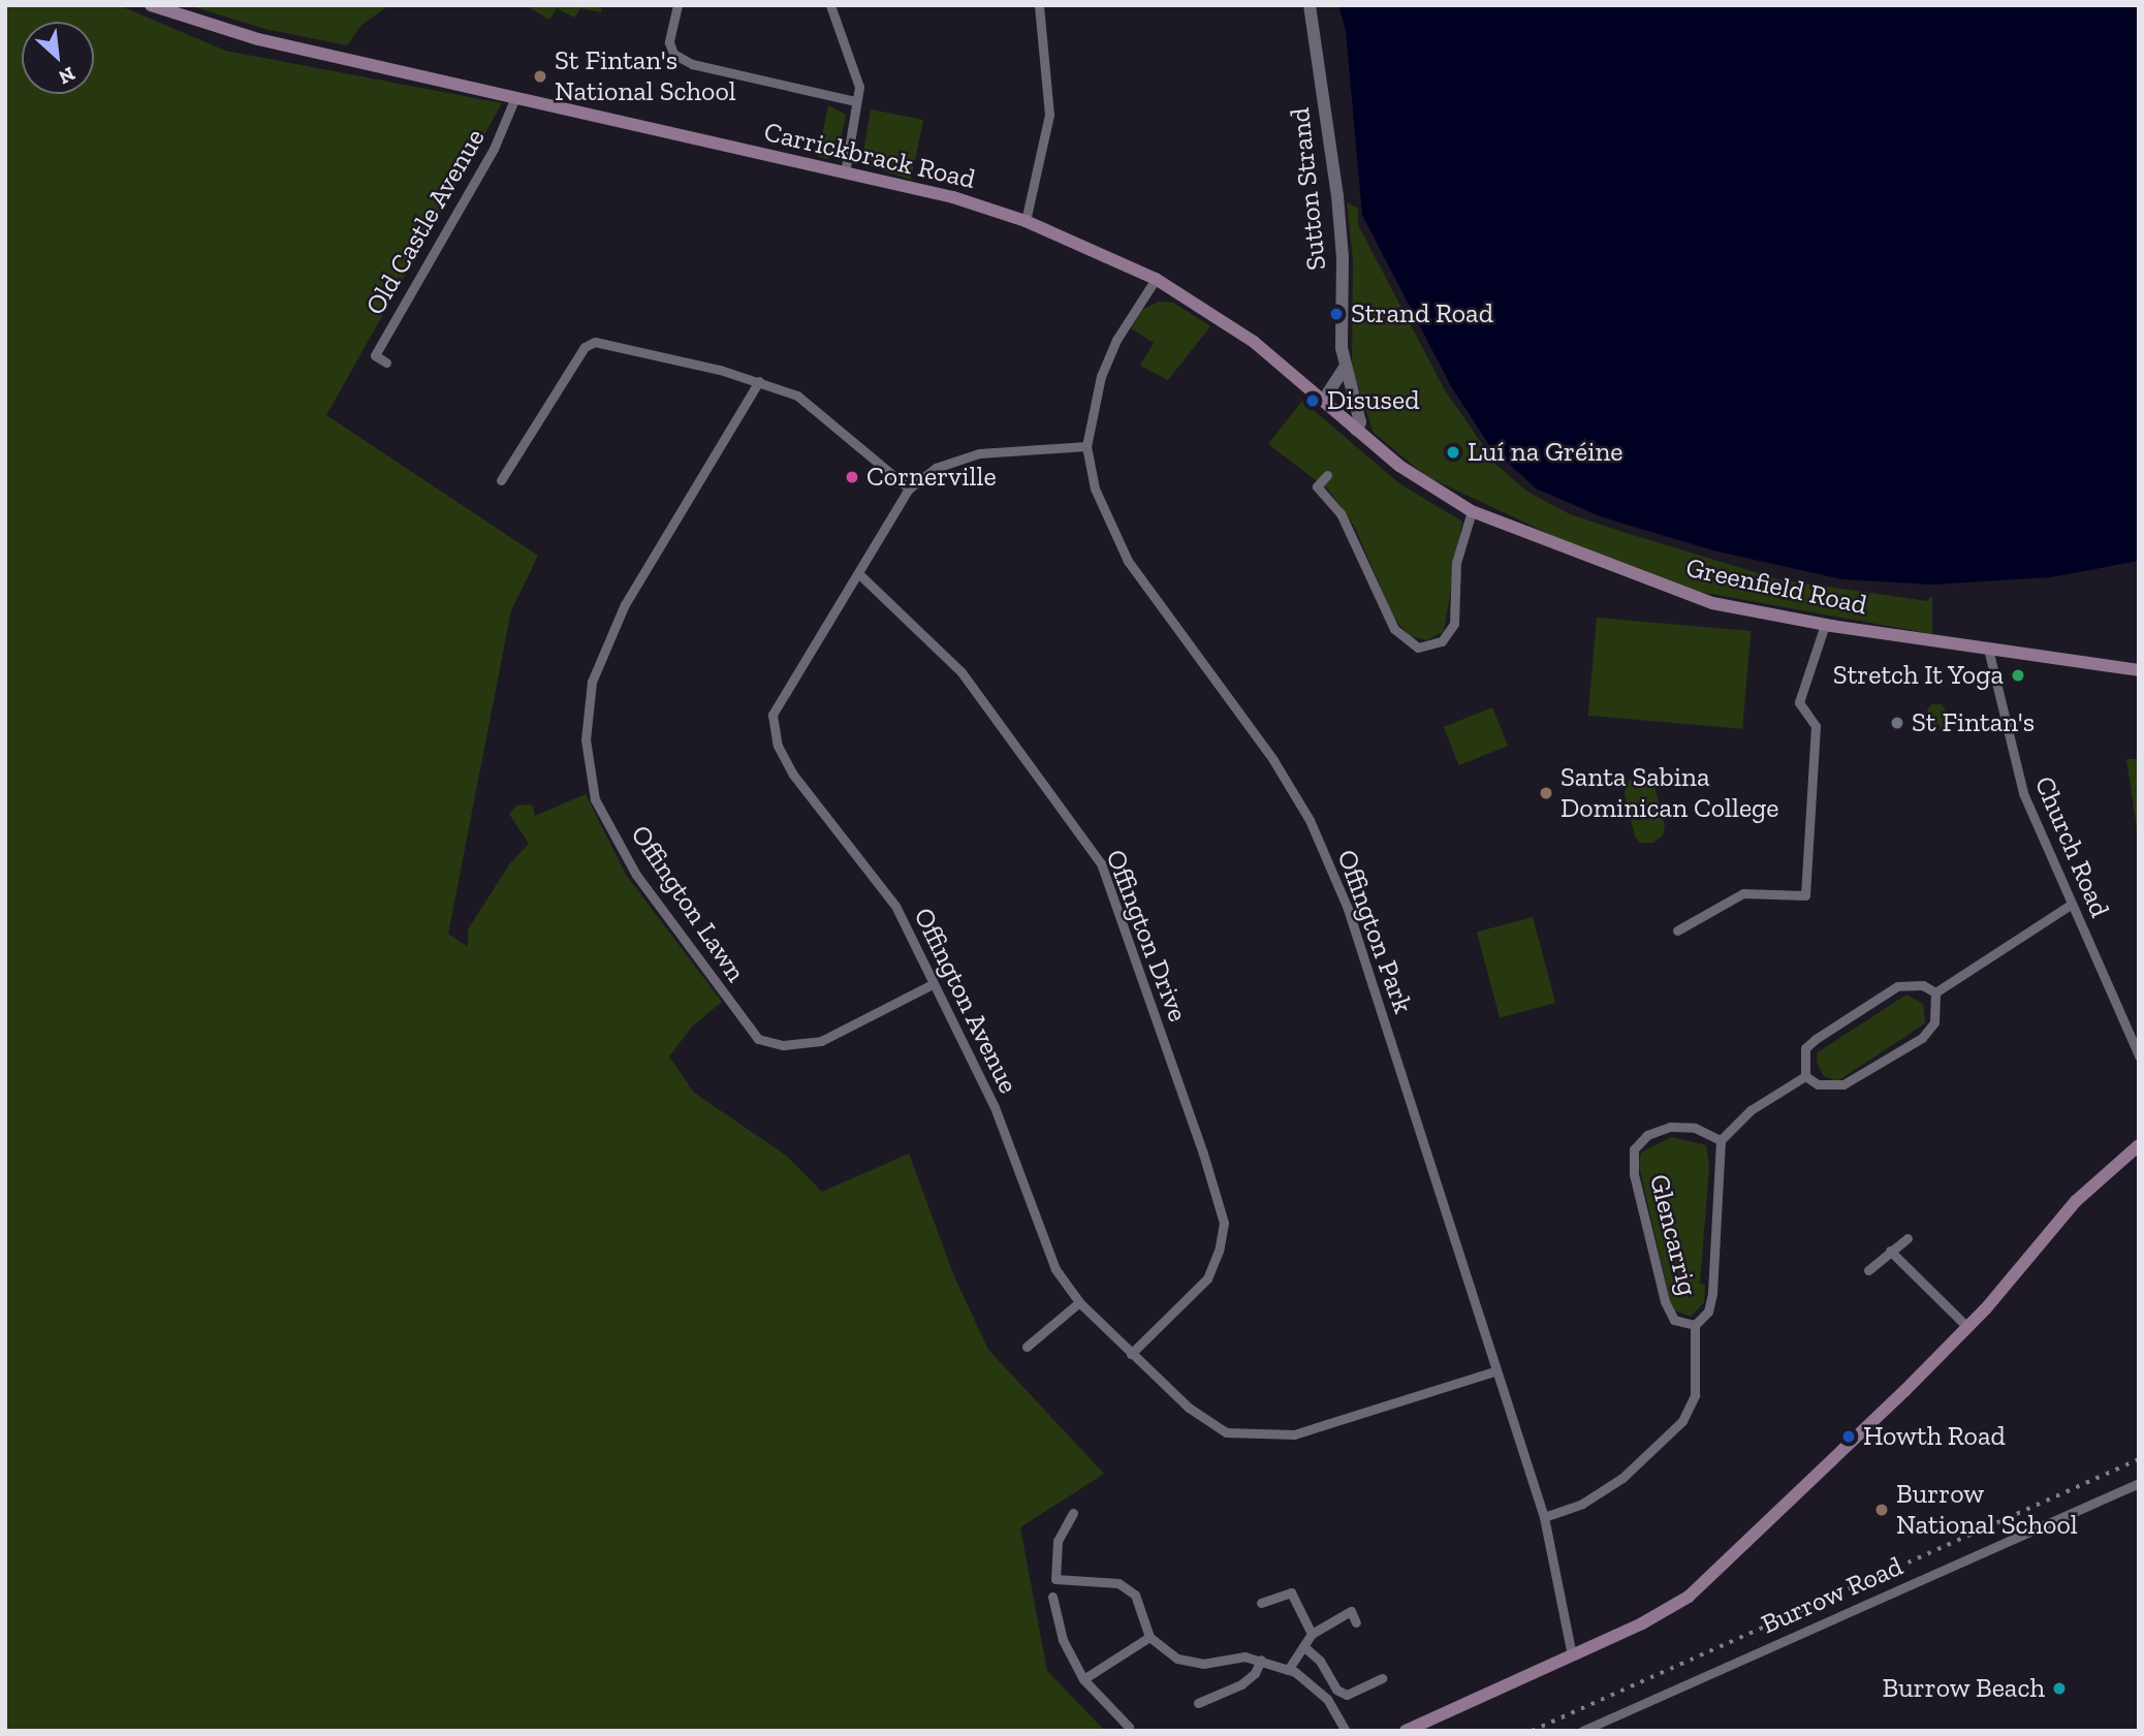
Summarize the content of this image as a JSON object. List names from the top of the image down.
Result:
{
  "streets": {
    "main road": ["Carrickbrack Road", "Greenfield Road"],
    "street": [
      "Sutton Strand",
      "Old Castle Avenue",
      "Church Road",
      "Offington Lawn",
      "Offington Park",
      "Offington Drive",
      "Offington Avenue",
      "Glencarrig",
      "Burrow Road"
    ]
  },
  "crossings": [
    ["Carrickbrack Road", "Sutton Strand"],
    ["Carrickbrack Road", "Old Castle Avenue"],
    ["Carrickbrack Road", "Greenfield Road"],
    ["Carrickbrack Road", "Offington Park"],
    ["Sutton Strand", "Greenfield Road"],
    ["Greenfield Road", "Church Road"],
    ["Offington Lawn", "Offington Avenue"],
    ["Offington Park", "Offington Avenue"],
    ["Offington Park", "Glencarrig"],
    ["Offington Drive", "Offington Avenue"]
  ],
  "places": [
    "St Fintan's National School",
    "Strand Road",
    "Disused",
    "Luí na Gréine",
    "Cornerville",
    "Stretch It Yoga",
    "St Fintan's",
    "Santa Sabina Dominican College",
    "Howth Road",
    "Burrow National School",
    "Burrow Beach"
  ],
  "north": "bottom right"
}
